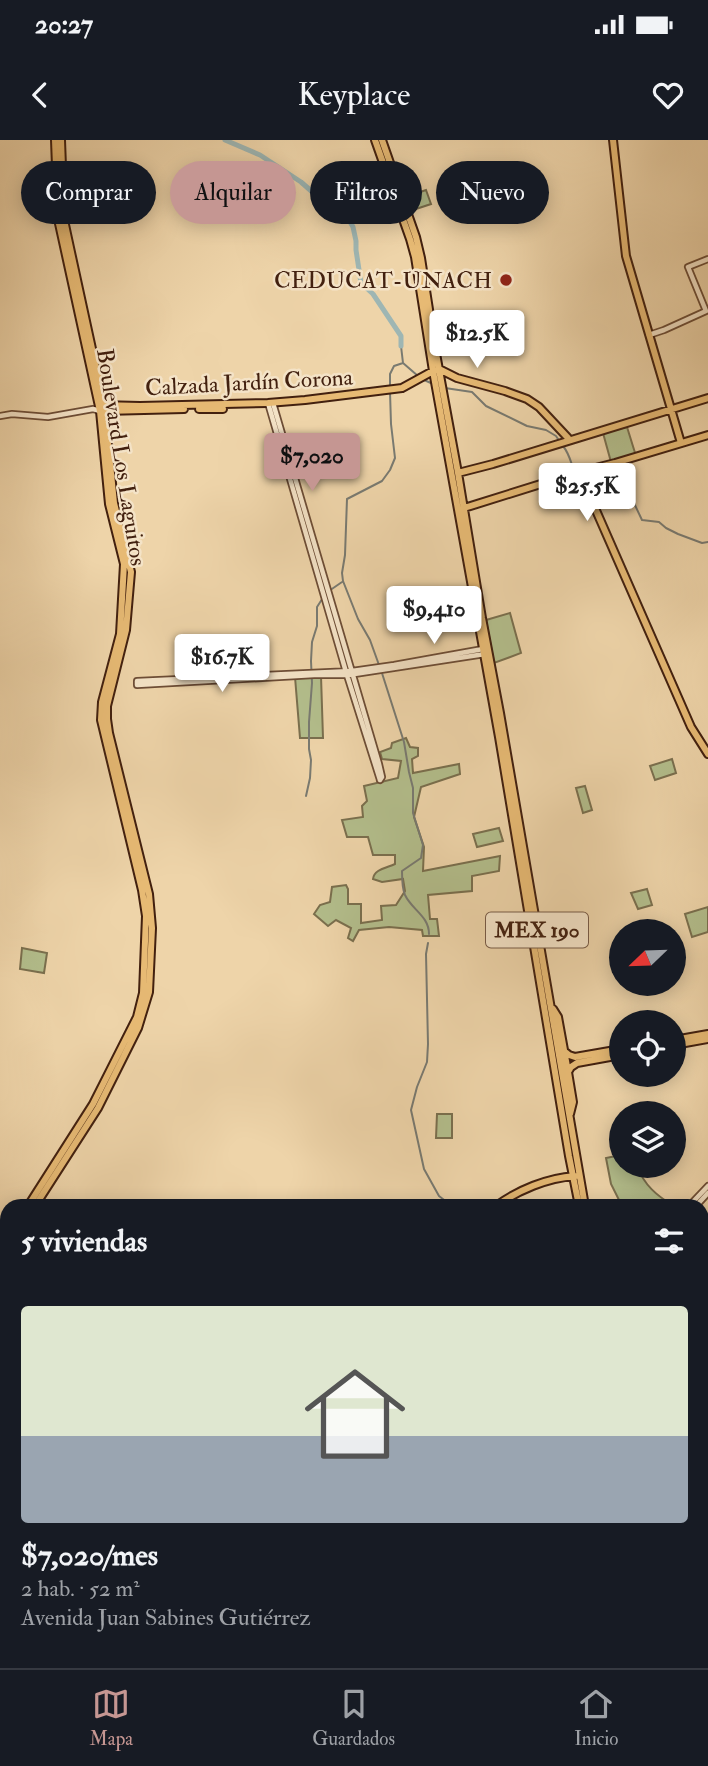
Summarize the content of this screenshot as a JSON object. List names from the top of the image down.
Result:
{
  "streets": {
    "main road": ["Calzada Jardín Corona", "Boulevard Los Laguitos", "MEX 190"]
  },
  "crossings": [
    ["Calzada Jardín Corona", "Boulevard Los Laguitos"],
    ["Calzada Jardín Corona", "MEX 190"]
  ],
  "places": ["CEDUCAT-UNACH"],
  "north": "bottom left",
  "page": {
    "status": "20:27",
    "header": "Keyplace",
    "chip": [
      "Comprar",
      "Alquilar",
      "Filtros",
      "Nuevo"
    ],
    "price": [
      "$12.5K",
      "$7,020",
      "$25.5K",
      "$9,410",
      "$16.7K"
    ],
    "heading": "5 viviendas",
    "list": [
      {
        "name": "$7,020/mes",
        "note": "2 hab. · 52 m² · Avenida Juan Sabines Gutiérrez"
      }
    ],
    "tabs": ["Mapa", "Guardados", "Inicio"]
  }
}
